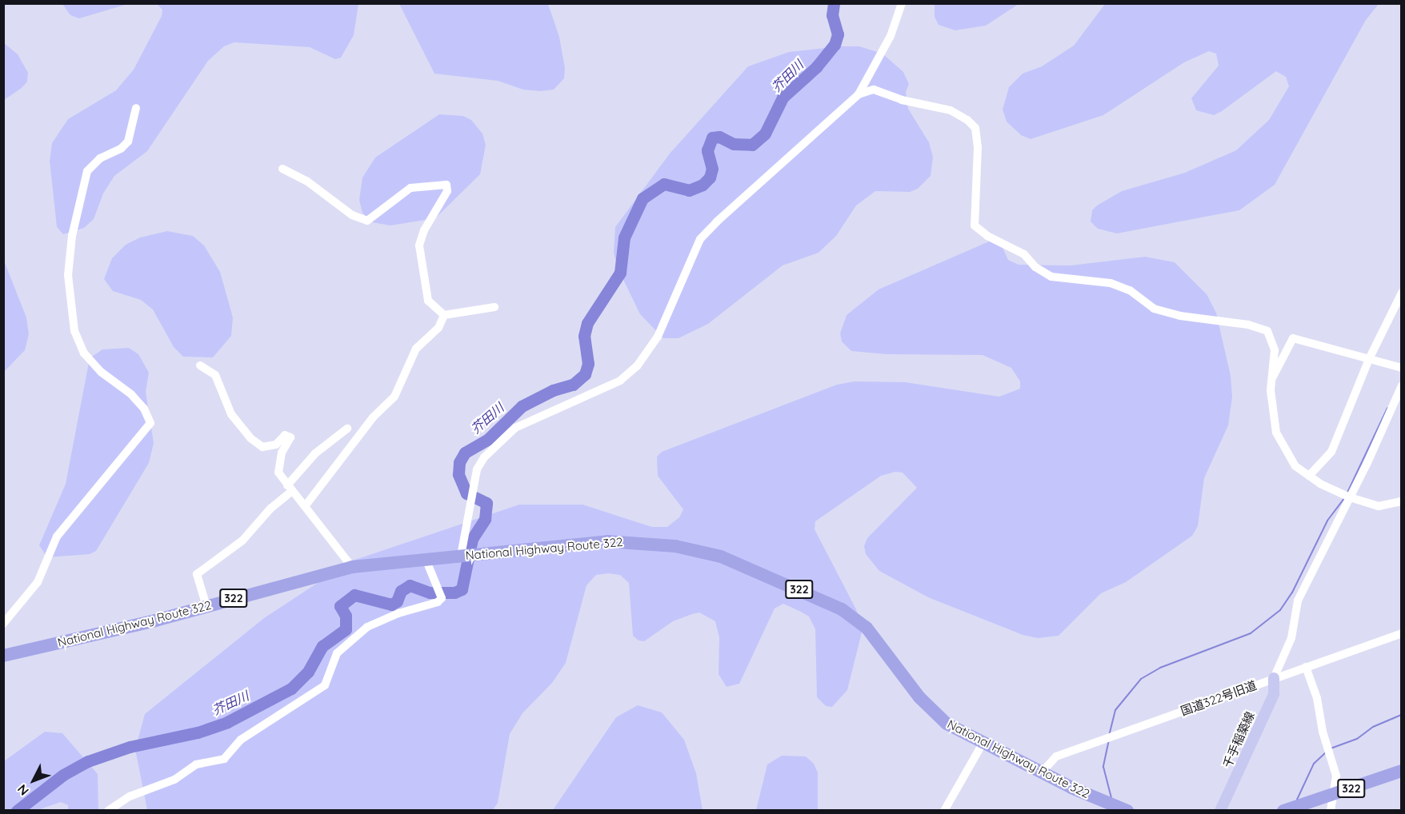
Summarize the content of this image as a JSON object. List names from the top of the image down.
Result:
{
  "streets": {
    "highway": ["National Highway Route 322", "322"],
    "main road": ["千手稲築線"],
    "street": ["国道322号旧道"]
  },
  "crossings": [
    ["National Highway Route 322", "国道322号旧道"],
    ["国道322号旧道", "千手稲築線"]
  ],
  "water": ["芥田川"],
  "north": "bottom left"
}
